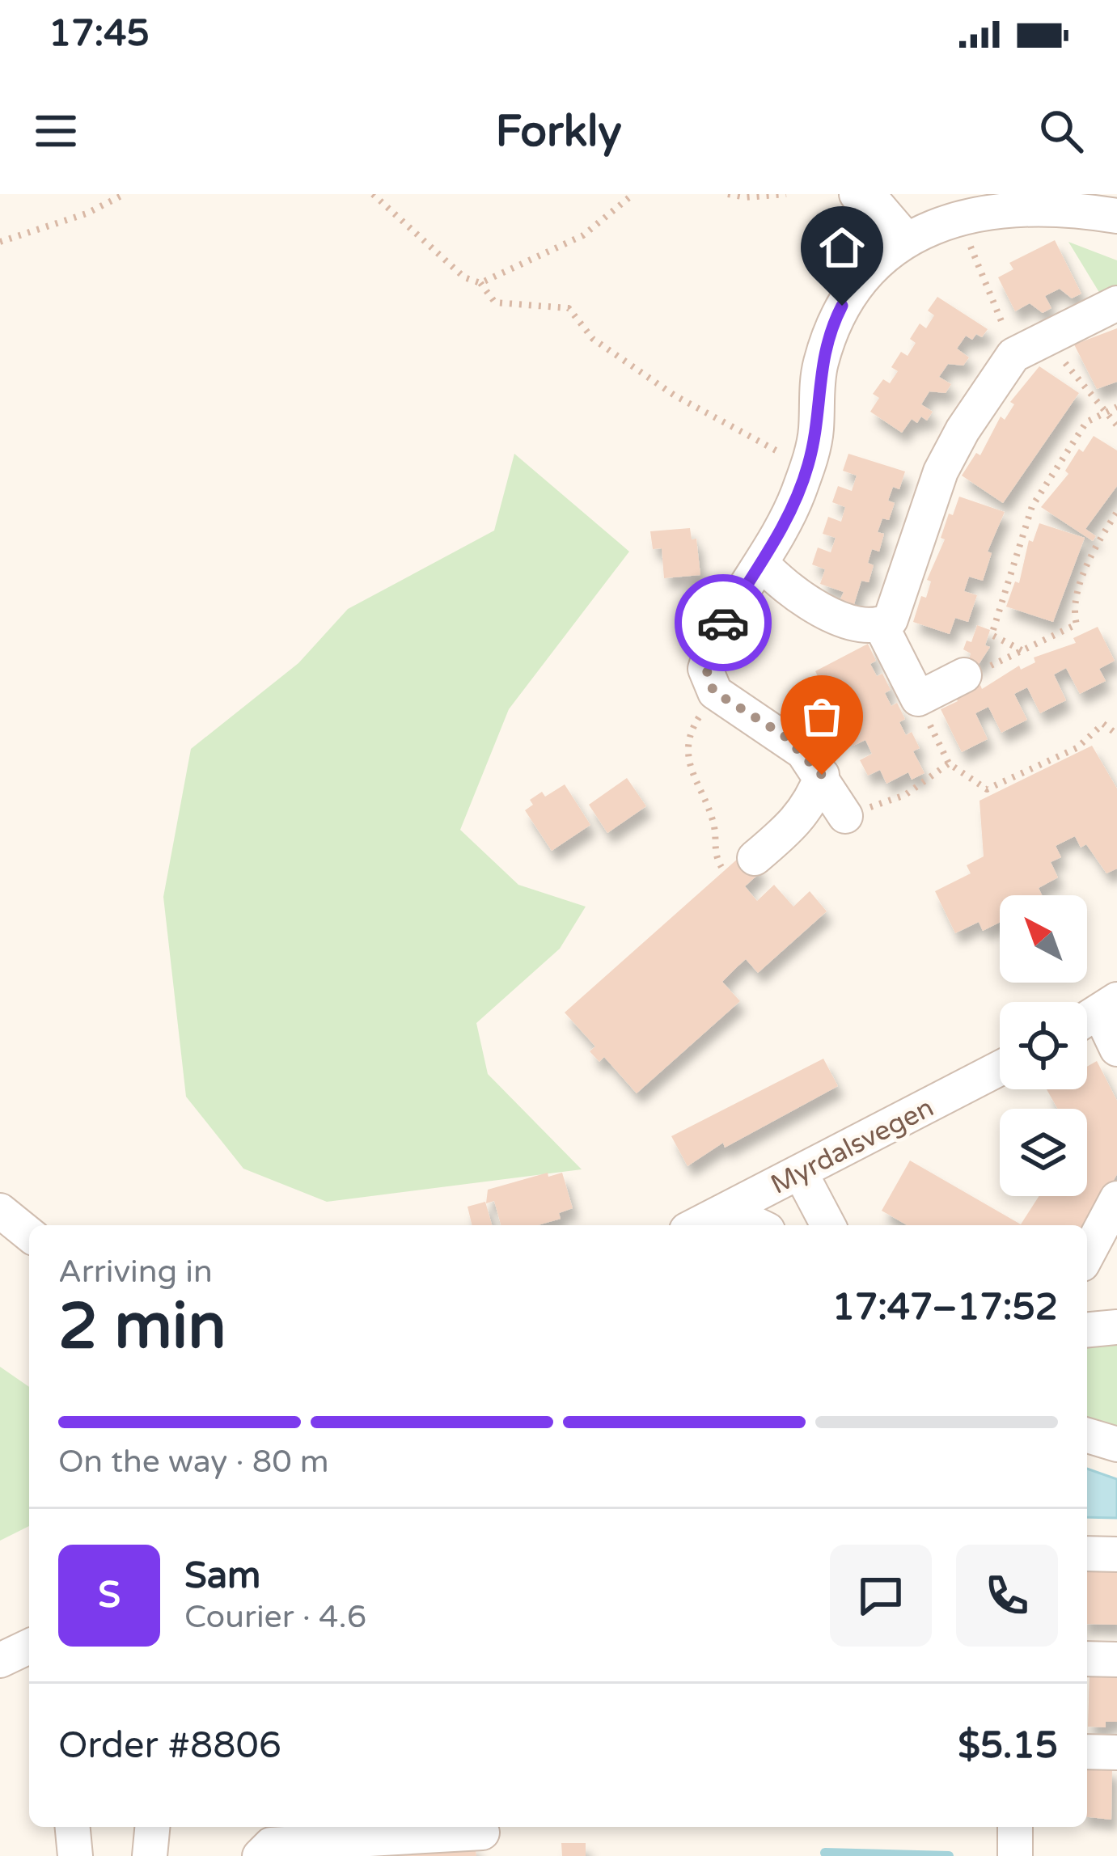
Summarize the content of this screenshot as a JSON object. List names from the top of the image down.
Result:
{
  "streets": {
    "street": ["Myrdalsvegen"]
  },
  "north": "top left",
  "page": {
    "status": "17:45",
    "header": "Forkly",
    "heading": ["2 min", "Arriving in", "17:47–17:52"],
    "panel": [
      "Sam",
      "Courier · 4.6",
      "Order #8806",
      "$5.15"
    ],
    "bar": "On the way · 80 m",
    "round": "S"
  }
}
